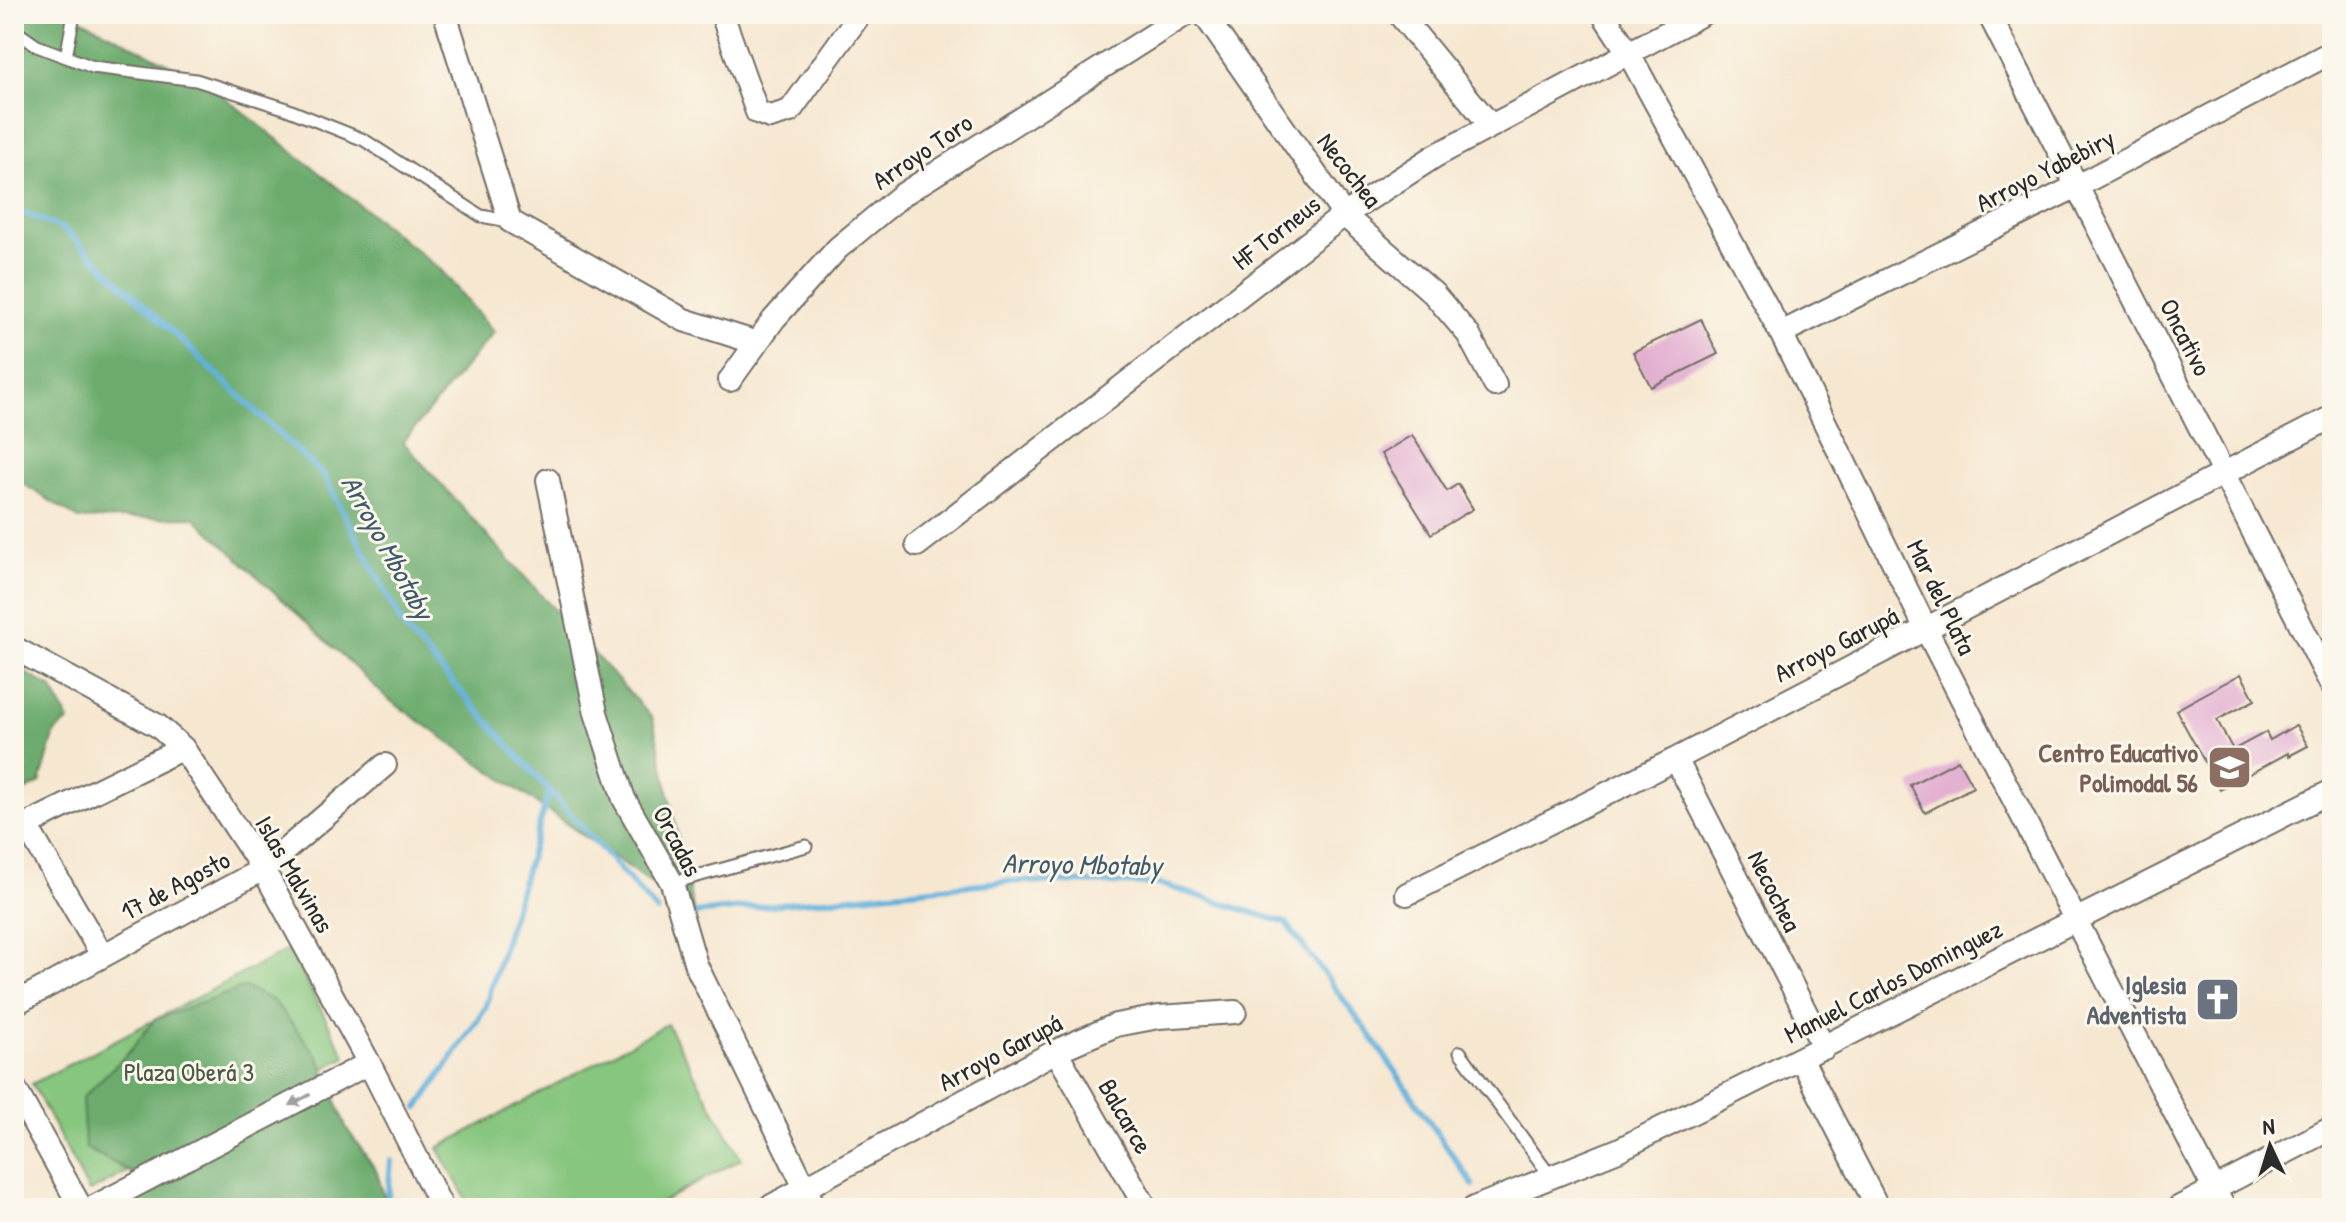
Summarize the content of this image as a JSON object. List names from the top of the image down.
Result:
{
  "streets": {
    "street": [
      "Arroyo Toro",
      "Necochea",
      "Arroyo Yabebiry",
      "HF Torneus",
      "Oncativo",
      "Mar del Plata",
      "Arroyo Garupá",
      "Orcadas",
      "Islas Malvinas",
      "17 de Agosto",
      "Manuel Carlos Dominguez",
      "Balcarce"
    ]
  },
  "crossings": [
    ["Necochea", "HF Torneus"],
    ["Necochea", "Arroyo Garupá"],
    ["Necochea", "Manuel Carlos Dominguez"],
    ["Arroyo Yabebiry", "Oncativo"],
    ["Arroyo Yabebiry", "Mar del Plata"],
    ["HF Torneus", "Mar del Plata"],
    ["Oncativo", "Arroyo Garupá"],
    ["Mar del Plata", "Arroyo Garupá"],
    ["Mar del Plata", "Manuel Carlos Dominguez"],
    ["Arroyo Garupá", "Orcadas"],
    ["Arroyo Garupá", "Balcarce"],
    ["Islas Malvinas", "17 de Agosto"]
  ],
  "water": ["Arroyo Mbotaby"],
  "parks": ["Plaza Oberá 3"],
  "places": {
    "school or university": ["Centro Educativo Polimodal 56"],
    "church": ["Iglesia Adventista"]
  },
  "north": "top"
}
